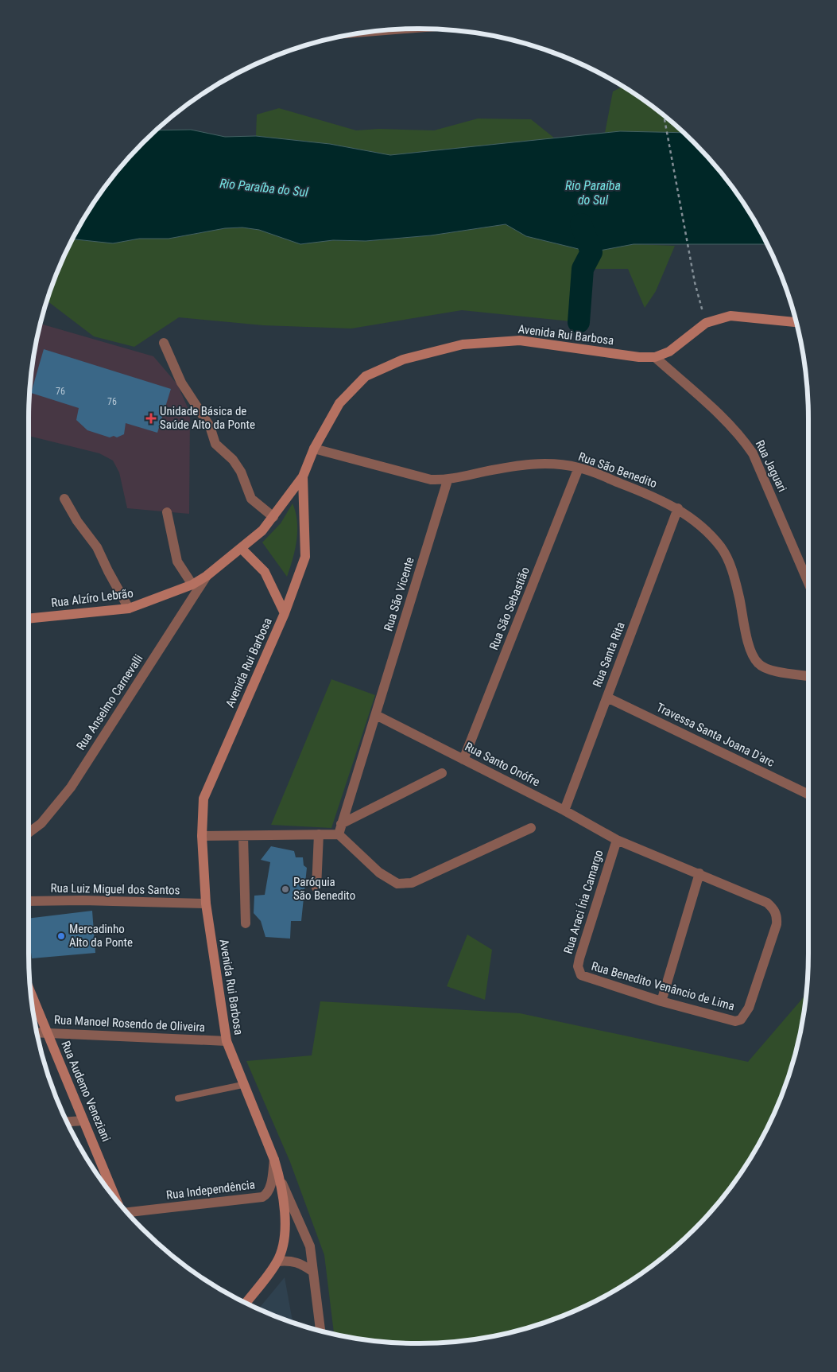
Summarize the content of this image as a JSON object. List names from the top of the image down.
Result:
{
  "streets": {
    "main road": ["Avenida Rui Barbosa", "Rua Alzíro Lebrão", "Rua Audemo Veneziani"],
    "street": [
      "Rua Jaguari",
      "Rua São Benedito",
      "Rua São Vicente",
      "Rua São Sebastião",
      "Rua Santa Rita",
      "Rua Anselmo Carnevalli",
      "Travessa Santa Joana D'arc",
      "Rua Santo Onófre",
      "Rua Luiz Miguel dos Santos",
      "Rua Araci Íria Camargo",
      "Rua Benedito Venâncio de Lima",
      "Rua Manoel Rosendo de Oliveira",
      "Rua Independência"
    ]
  },
  "crossings": [
    ["Avenida Rui Barbosa", "Rua Jaguari"],
    ["Avenida Rui Barbosa", "Rua São Benedito"],
    ["Avenida Rui Barbosa", "Rua Alzíro Lebrão"],
    ["Avenida Rui Barbosa", "Rua Luiz Miguel dos Santos"],
    ["Avenida Rui Barbosa", "Rua Manoel Rosendo de Oliveira"],
    ["Avenida Rui Barbosa", "Rua Independência"],
    ["Rua São Benedito", "Rua São Vicente"],
    ["Rua São Benedito", "Rua São Sebastião"],
    ["Rua São Benedito", "Rua Santa Rita"],
    ["Rua São Vicente", "Rua Santo Onófre"],
    ["Rua Alzíro Lebrão", "Rua Anselmo Carnevalli"],
    ["Rua São Sebastião", "Rua Santo Onófre"],
    ["Rua Santa Rita", "Travessa Santa Joana D'arc"],
    ["Rua Santa Rita", "Rua Santo Onófre"],
    ["Rua Santo Onófre", "Rua Araci Íria Camargo"],
    ["Rua Santo Onófre", "Rua Benedito Venâncio de Lima"],
    ["Rua Araci Íria Camargo", "Rua Benedito Venâncio de Lima"],
    ["Rua Manoel Rosendo de Oliveira", "Rua Audemo Veneziani"]
  ],
  "water": ["Rio Paraíba do Sul"],
  "places": {
    "health": ["Unidade Básica de Saúde Alto da Ponte"],
    "other": ["Paróquia São Benedito", "Mercadinho Alto da Ponte"]
  },
  "house_numbers": ["76", "76"]
}
